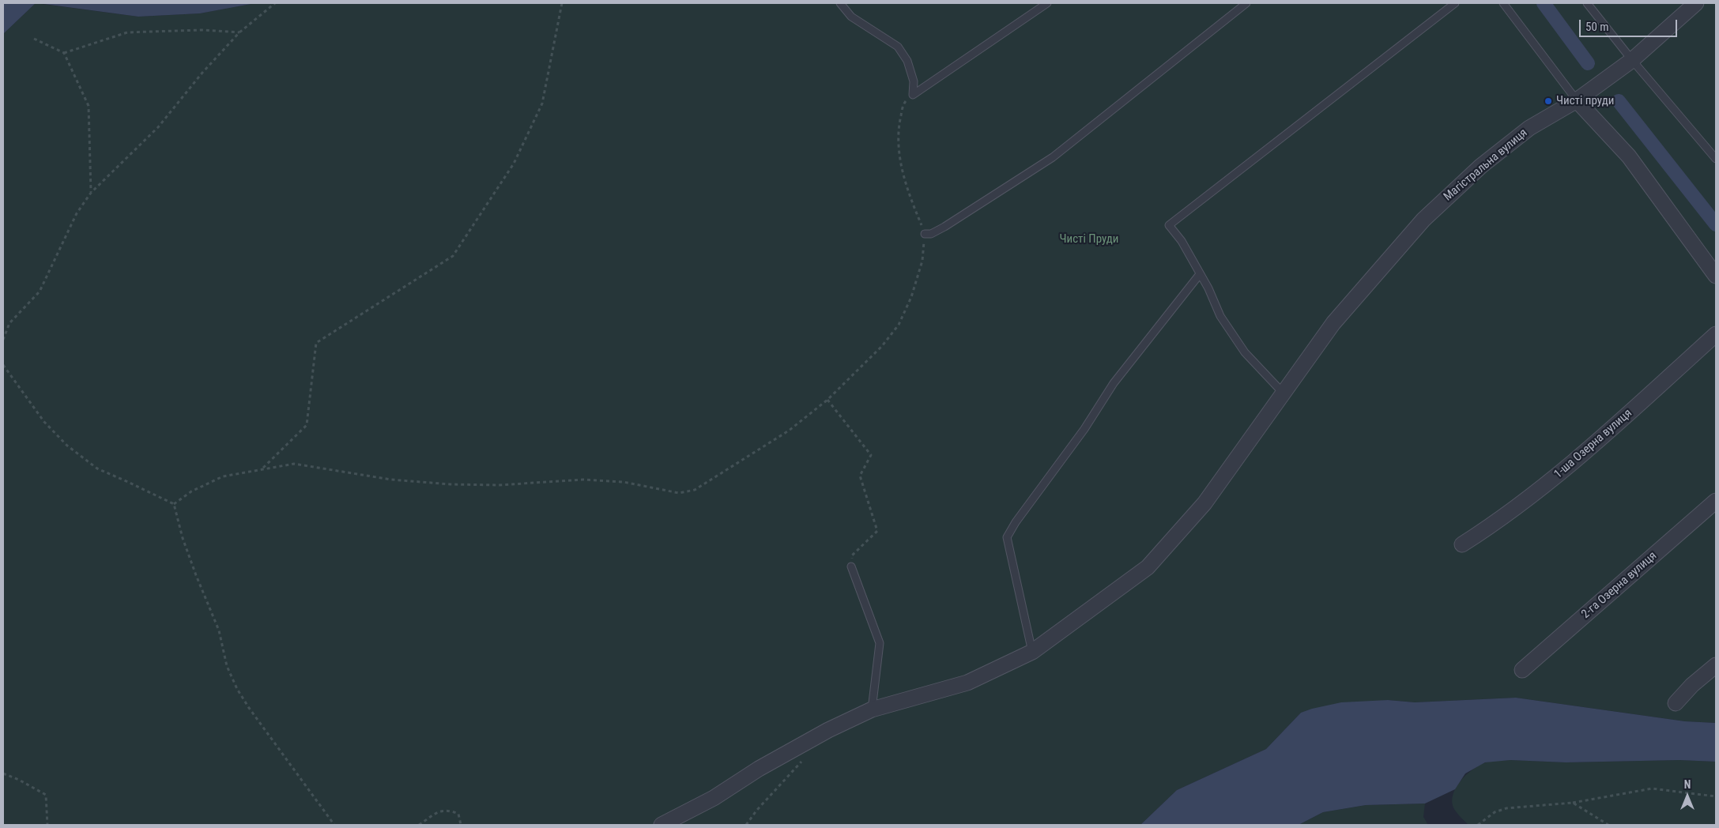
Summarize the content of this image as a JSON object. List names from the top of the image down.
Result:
{
  "streets": {
    "street": ["Магістральна вулиця", "1-ша Озерна вулиця", "2-га Озерна вулиця"]
  },
  "parks": ["Чисті Пруди"],
  "places": ["Чисті пруди"],
  "scale_bar": "50 m",
  "north": "top"
}
